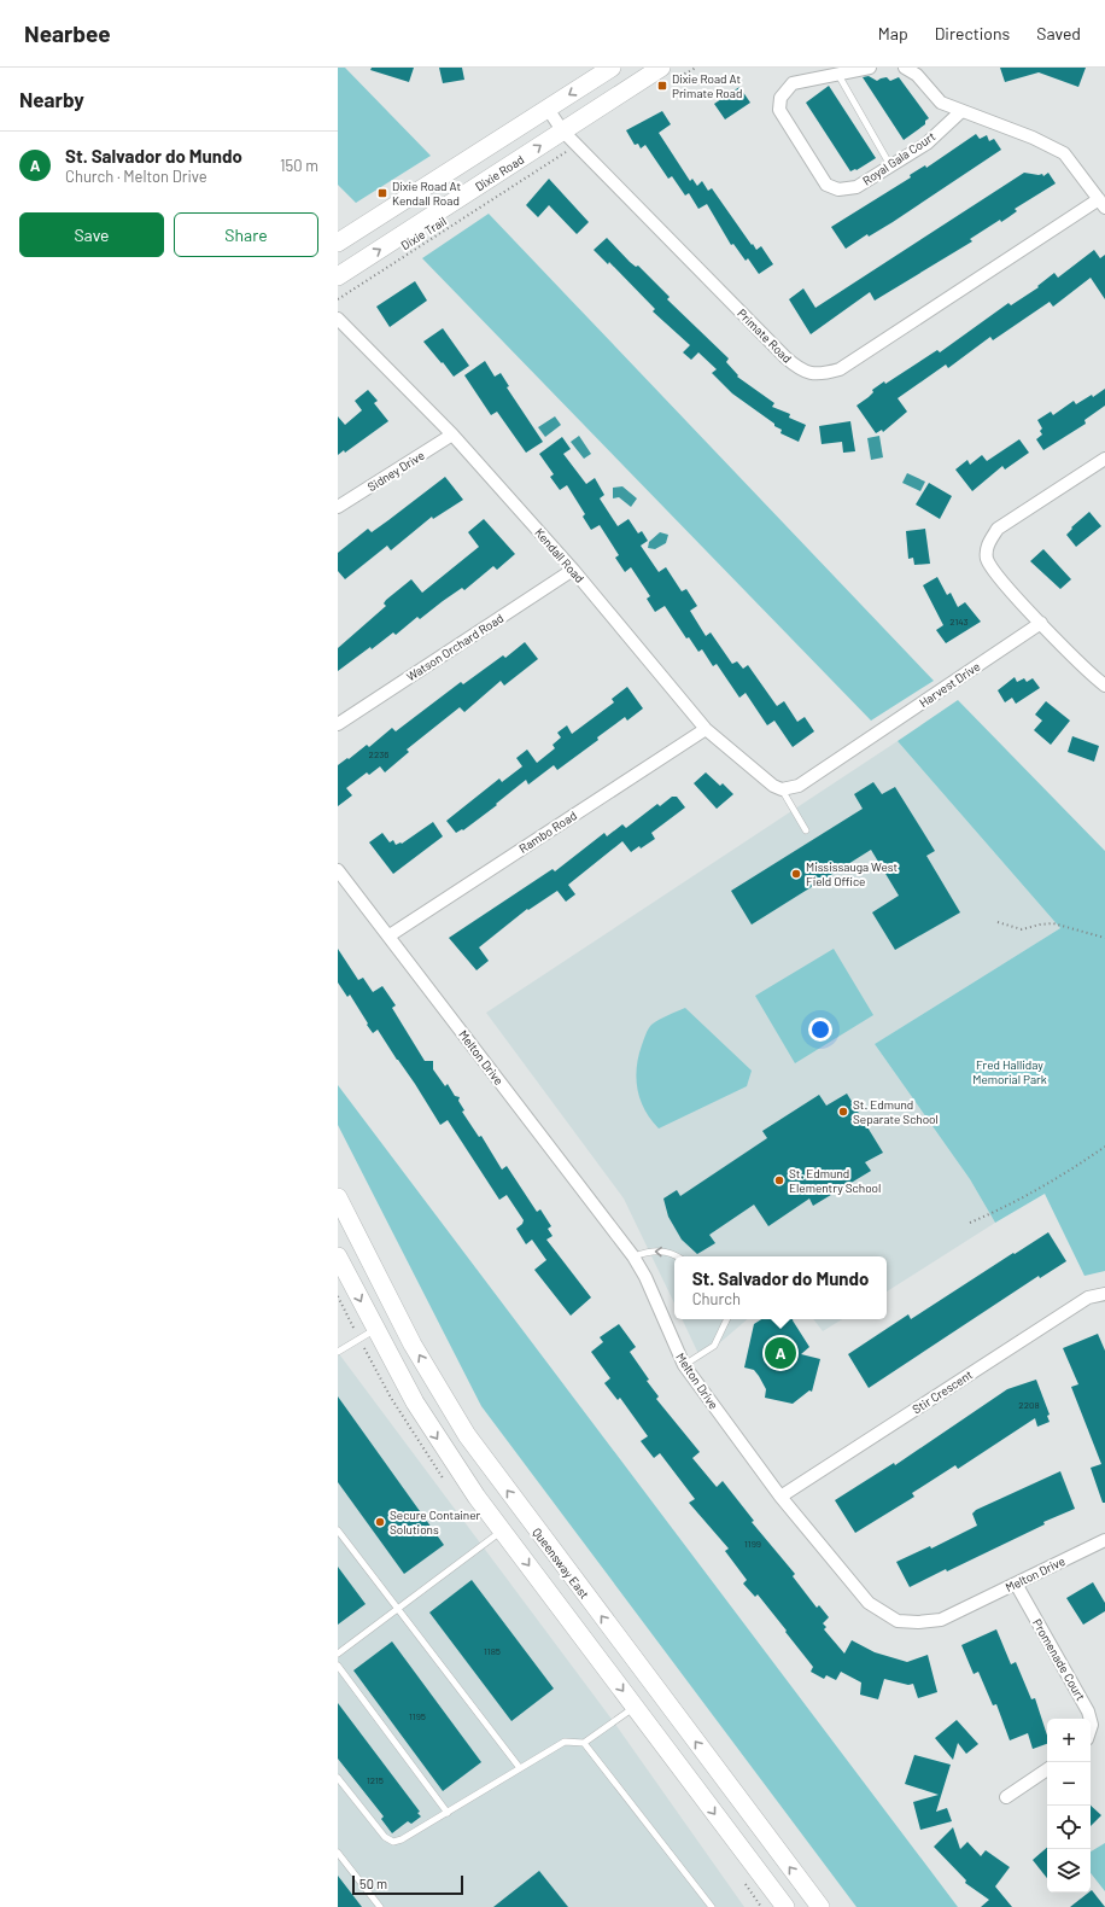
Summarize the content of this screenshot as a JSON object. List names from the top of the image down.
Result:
{
  "streets": {
    "main road": ["Dixie Road", "Queensway East"],
    "street": [
      "Royal Gala Court",
      "Primate Road",
      "Sidney Drive",
      "Kendall Road",
      "Watson Orchard Road",
      "Harvest Drive",
      "Rambo Road",
      "Melton Drive",
      "Stir Crescent",
      "Promenade Court"
    ],
    "path": ["Dixie Trail"]
  },
  "crossings": [
    ["Dixie Road", "Primate Road"],
    ["Sidney Drive", "Kendall Road"],
    ["Kendall Road", "Watson Orchard Road"],
    ["Kendall Road", "Harvest Drive"],
    ["Kendall Road", "Rambo Road"],
    ["Rambo Road", "Melton Drive"],
    ["Melton Drive", "Stir Crescent"],
    ["Melton Drive", "Promenade Court"]
  ],
  "parks": ["Fred Halliday Memorial Park"],
  "places": {
    "transit": ["Dixie Road At Primate Road", "Dixie Road At Kendall Road"],
    "other": [
      "Mississauga West Field Office",
      "St. Edmund Separate School",
      "St. Edmund Elementry School",
      "Secure Container Solutions"
    ]
  },
  "house_numbers": [
    "2143",
    "2236",
    "2208",
    "1199",
    "1185",
    "1195",
    "1215"
  ],
  "scale_bar": "50 m",
  "page": {
    "header": "Nearbee",
    "nav": ["Map", "Directions", "Saved"],
    "heading": "Nearby",
    "list": [
      {
        "mark": "A",
        "name": "St. Salvador do Mundo",
        "note": "Church · Melton Drive",
        "value": "150 m"
      }
    ],
    "buttons": ["Save", "Share"],
    "popup": ["St. Salvador do Mundo", "Church"],
    "pins": "A",
    "map_buttons": ["+", "−"],
    "scale": "50 m"
  }
}
